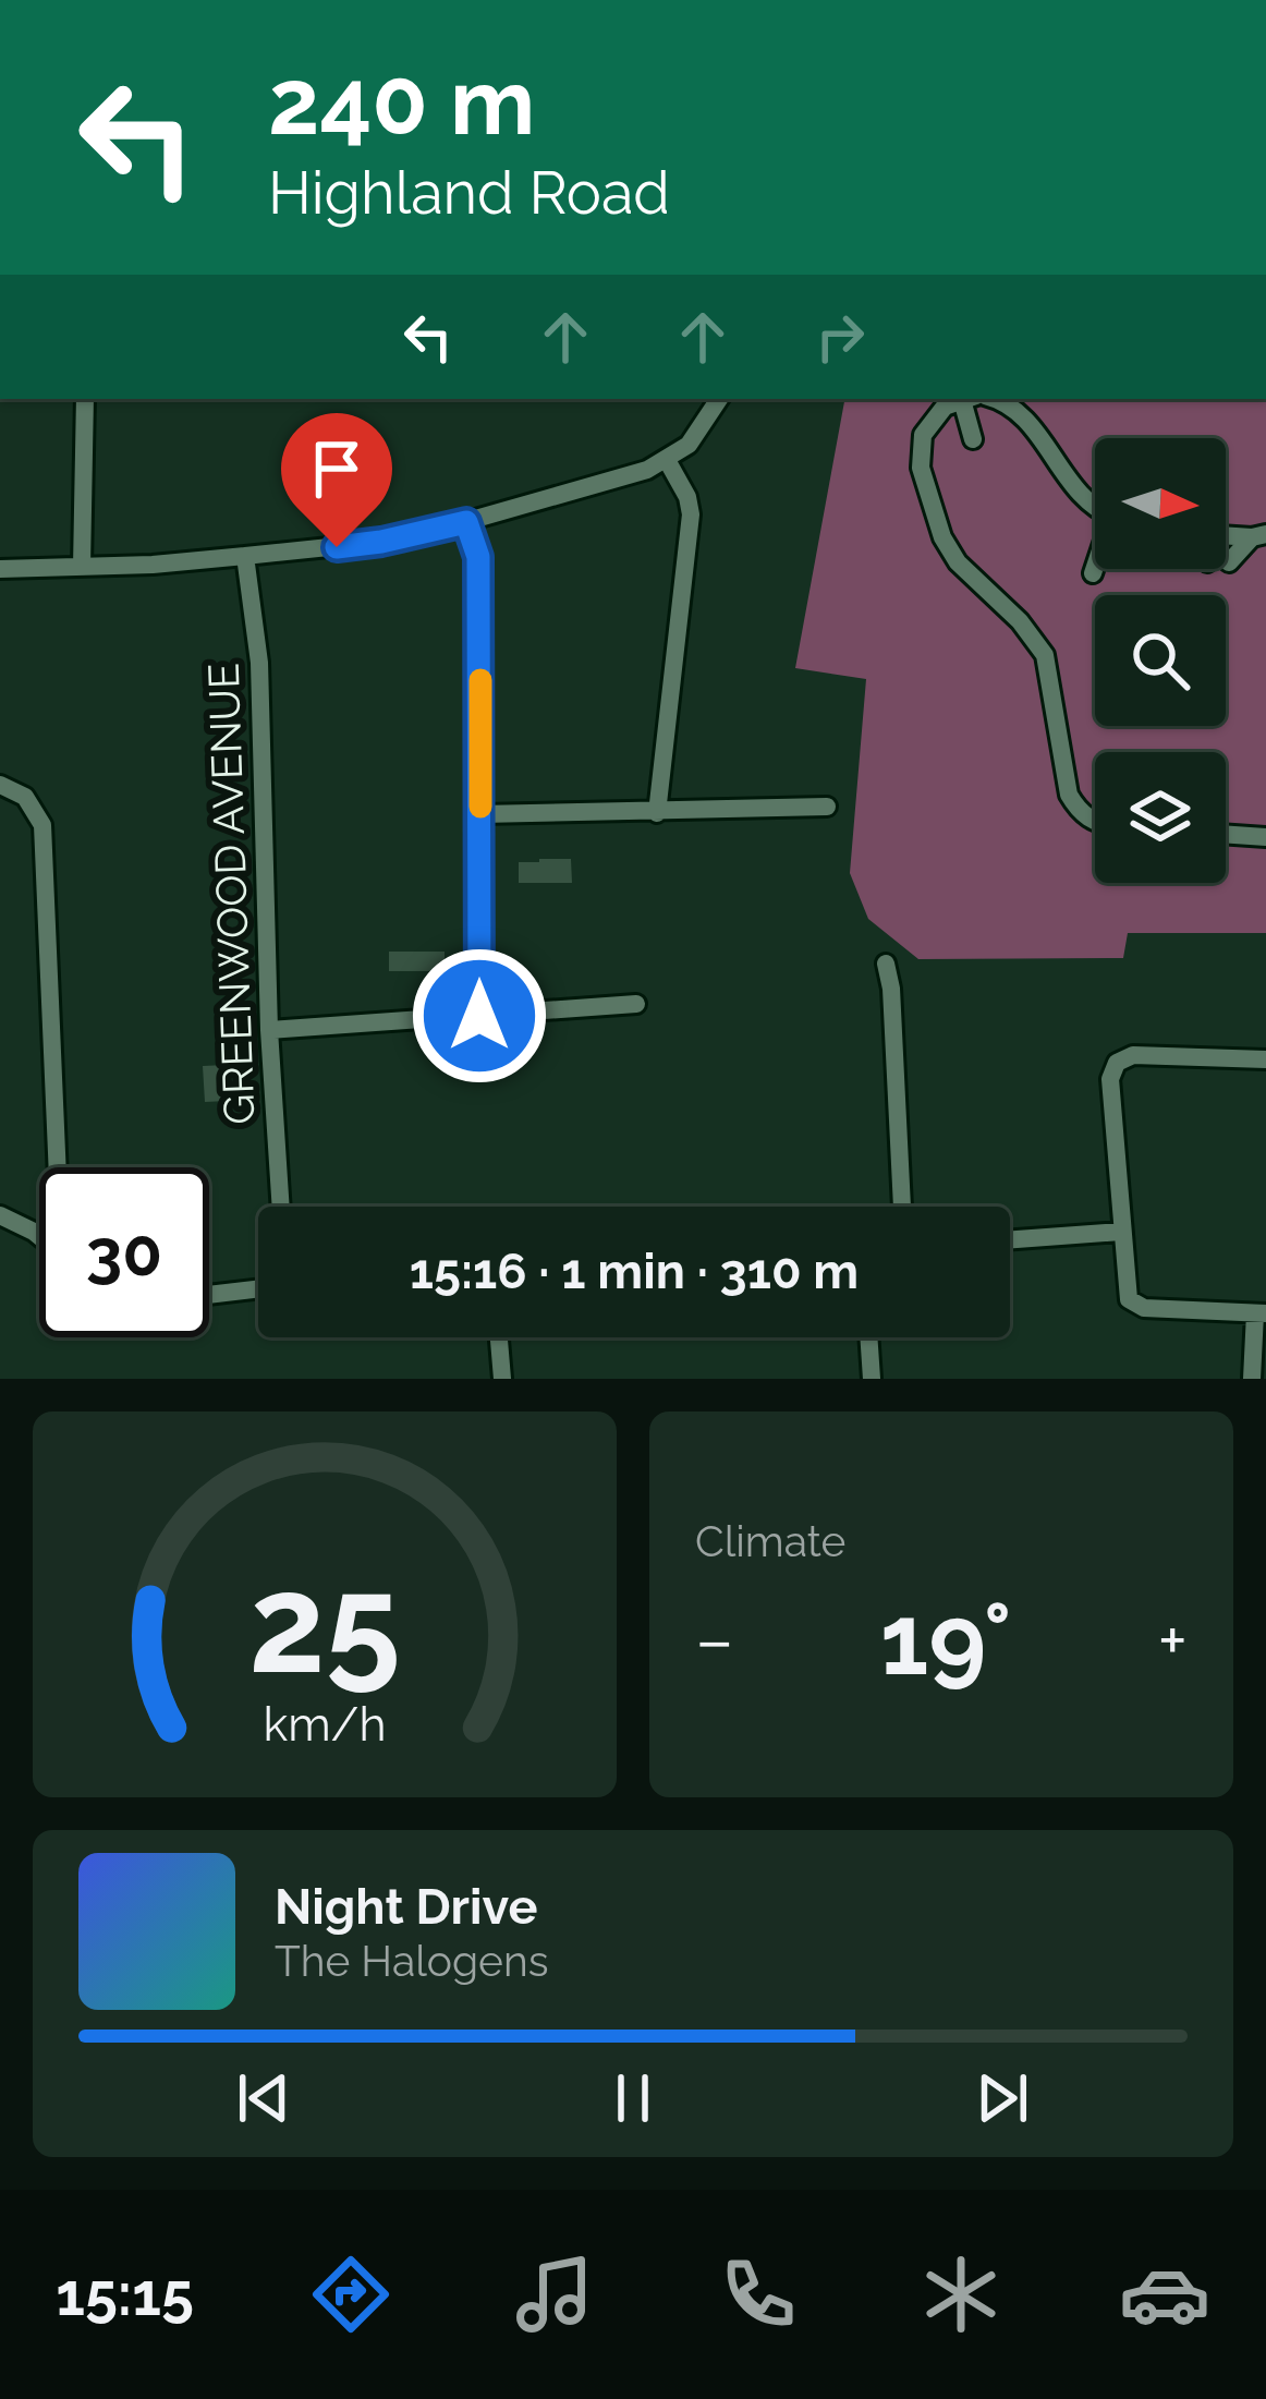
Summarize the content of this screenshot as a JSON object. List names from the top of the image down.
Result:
{
  "streets": {
    "street": ["GREENWOOD AVENUE"]
  },
  "north": "right",
  "page": {
    "turn": ["240 m", "Highland Road"],
    "limit": "30",
    "trip": "15:16 · 1 min · 310 m",
    "tile": "Climate",
    "heat": ["−", "19°", "+"],
    "song": ["Night Drive", "The Halogens"],
    "tabs": "15:15",
    "gauge": ["25", "km/h"]
  }
}
